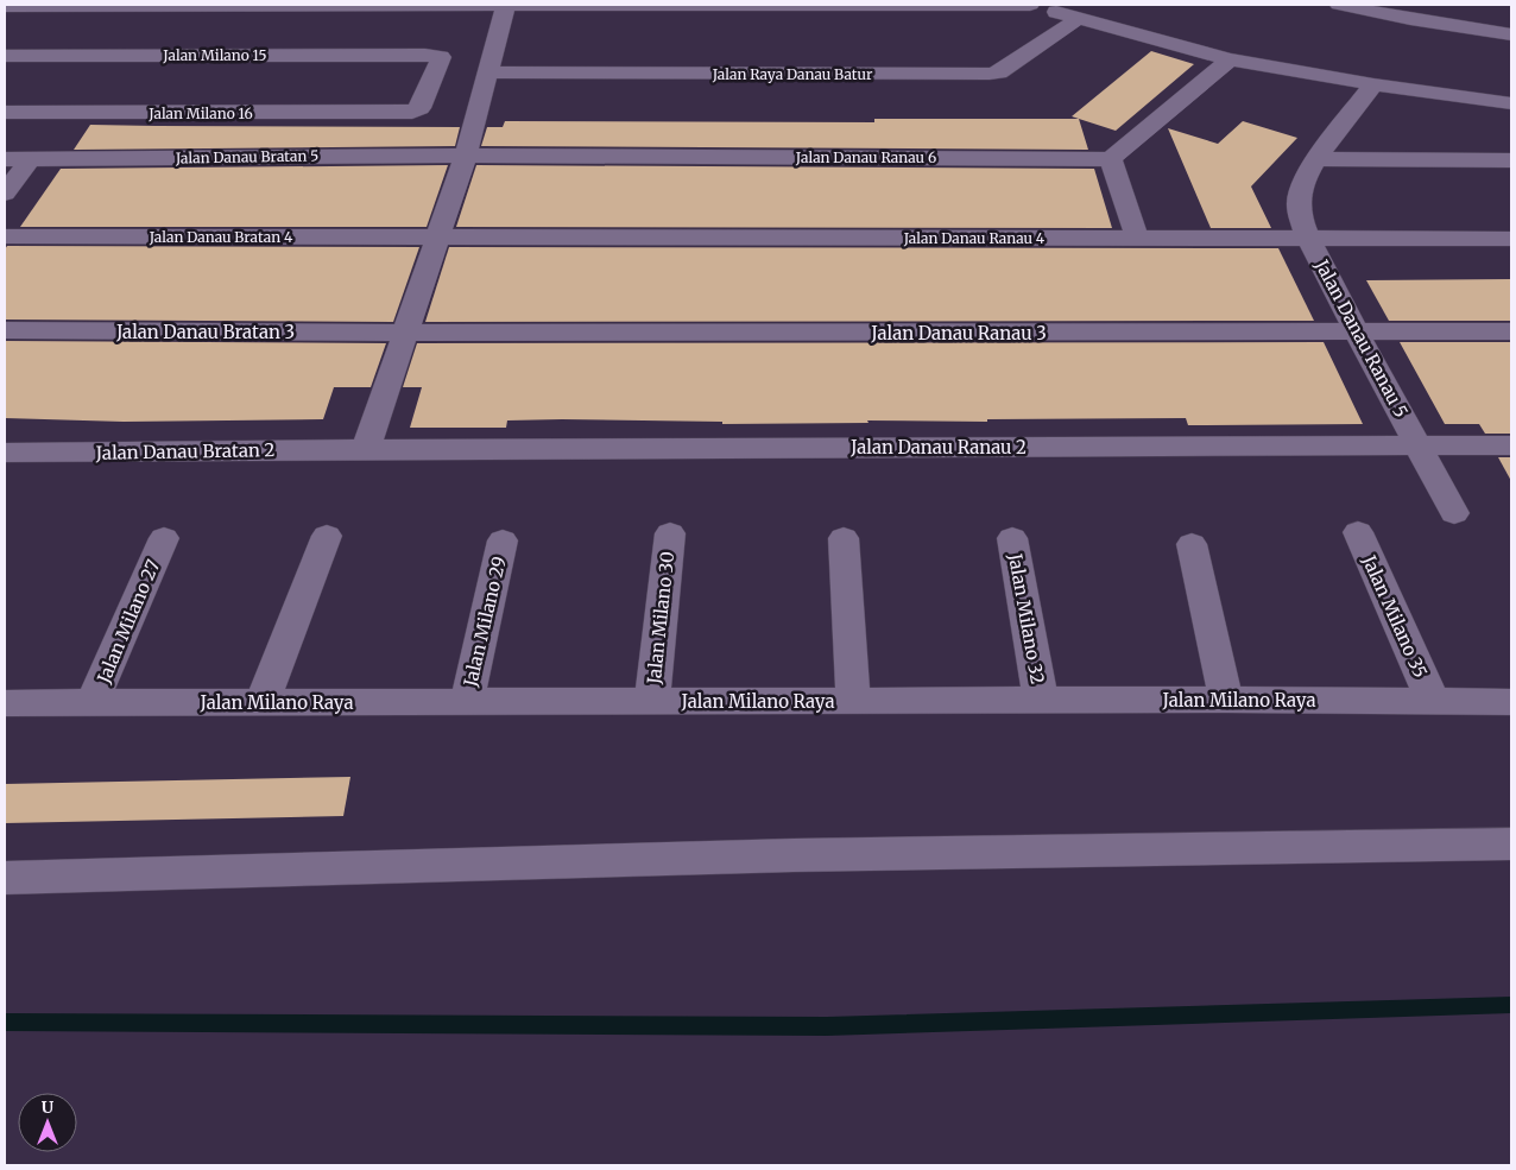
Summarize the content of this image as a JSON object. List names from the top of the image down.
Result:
{
  "streets": {
    "street": [
      "Jalan Milano 15",
      "Jalan Raya Danau Batur",
      "Jalan Milano 16",
      "Jalan Danau Bratan 5",
      "Jalan Danau Ranau 6",
      "Jalan Danau Bratan 4",
      "Jalan Danau Ranau 4",
      "Jalan Danau Bratan 3",
      "Jalan Danau Ranau 3",
      "Jalan Danau Ranau 5",
      "Jalan Danau Ranau 2",
      "Jalan Danau Bratan 2",
      "Jalan Milano 35",
      "Jalan Milano 30",
      "Jalan Milano 32",
      "Jalan Milano 27",
      "Jalan Milano 29",
      "Jalan Milano Raya"
    ]
  },
  "crossings": [
    ["Jalan Milano 15", "Jalan Milano 16"],
    ["Jalan Danau Bratan 5", "Jalan Danau Ranau 6"],
    ["Jalan Danau Bratan 4", "Jalan Danau Ranau 4"],
    ["Jalan Danau Ranau 4", "Jalan Danau Ranau 5"],
    ["Jalan Danau Bratan 3", "Jalan Danau Ranau 3"],
    ["Jalan Danau Ranau 3", "Jalan Danau Ranau 5"],
    ["Jalan Danau Ranau 5", "Jalan Danau Ranau 2"],
    ["Jalan Danau Ranau 2", "Jalan Danau Bratan 2"],
    ["Jalan Milano 35", "Jalan Milano Raya"],
    ["Jalan Milano 30", "Jalan Milano Raya"],
    ["Jalan Milano 32", "Jalan Milano Raya"],
    ["Jalan Milano 27", "Jalan Milano Raya"],
    ["Jalan Milano 29", "Jalan Milano Raya"]
  ],
  "north": "top"
}
